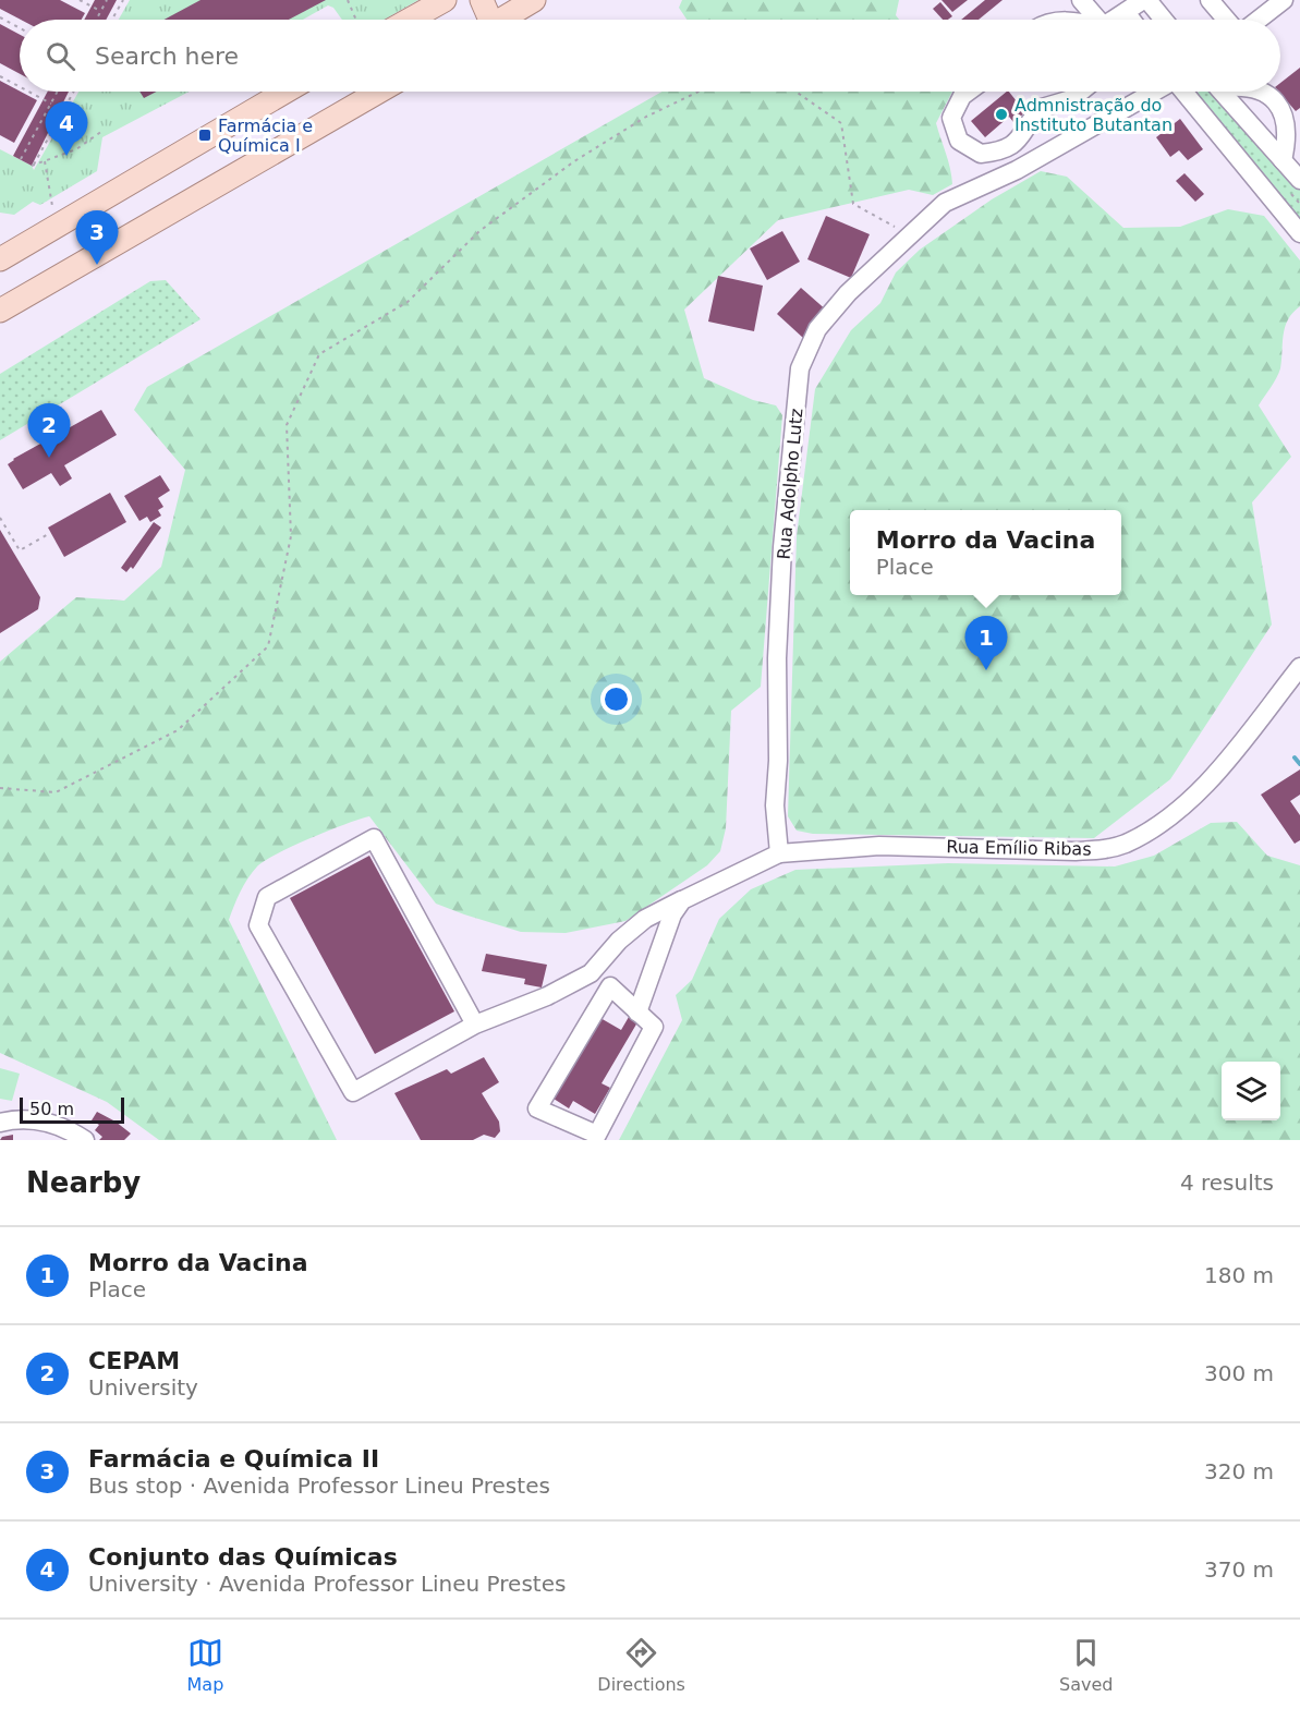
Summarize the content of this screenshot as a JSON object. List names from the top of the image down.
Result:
{
  "streets": {
    "street": ["Rua Adolpho Lutz", "Rua Emílio Ribas"]
  },
  "crossings": [
    ["Rua Adolpho Lutz", "Rua Emílio Ribas"]
  ],
  "places": {
    "other": ["Admnistração do Instituto Butantan"],
    "transit": ["Farmácia e Química I"]
  },
  "scale_bar": "50 m",
  "page": {
    "search": "Search here",
    "pins": [
      "4",
      "3",
      "2",
      "1"
    ],
    "popup": ["Morro da Vacina", "Place"],
    "scale": "50 m",
    "heading": ["Nearby", "4 results"],
    "list": [
      {
        "mark": "1",
        "name": "Morro da Vacina",
        "note": "Place",
        "value": "180 m"
      },
      {
        "mark": "2",
        "name": "CEPAM",
        "note": "University",
        "value": "300 m"
      },
      {
        "mark": "3",
        "name": "Farmácia e Química II",
        "note": "Bus stop · Avenida Professor Lineu Prestes",
        "value": "320 m"
      },
      {
        "mark": "4",
        "name": "Conjunto das Químicas",
        "note": "University · Avenida Professor Lineu Prestes",
        "value": "370 m"
      }
    ],
    "nav": ["Map", "Directions", "Saved"]
  }
}
